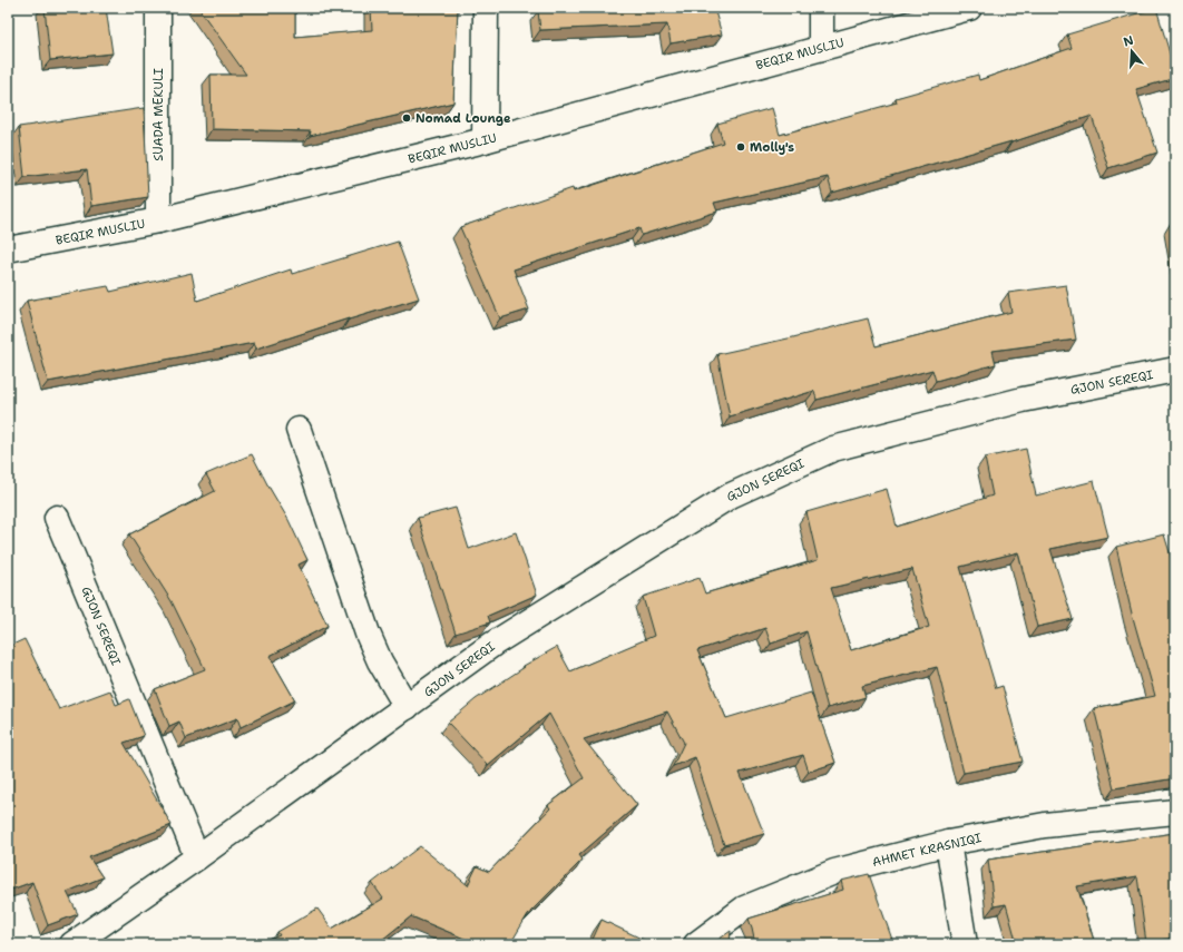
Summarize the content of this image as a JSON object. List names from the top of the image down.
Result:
{
  "streets": {
    "street": [
      "BEQIR MUSLIU",
      "SUADA MEKULI",
      "GJON SEREQI",
      "AHMET KRASNIQI"
    ]
  },
  "crossings": [
    ["BEQIR MUSLIU", "SUADA MEKULI"]
  ],
  "places": ["Nomad Lounge", "Molly's"],
  "north": "top"
}
